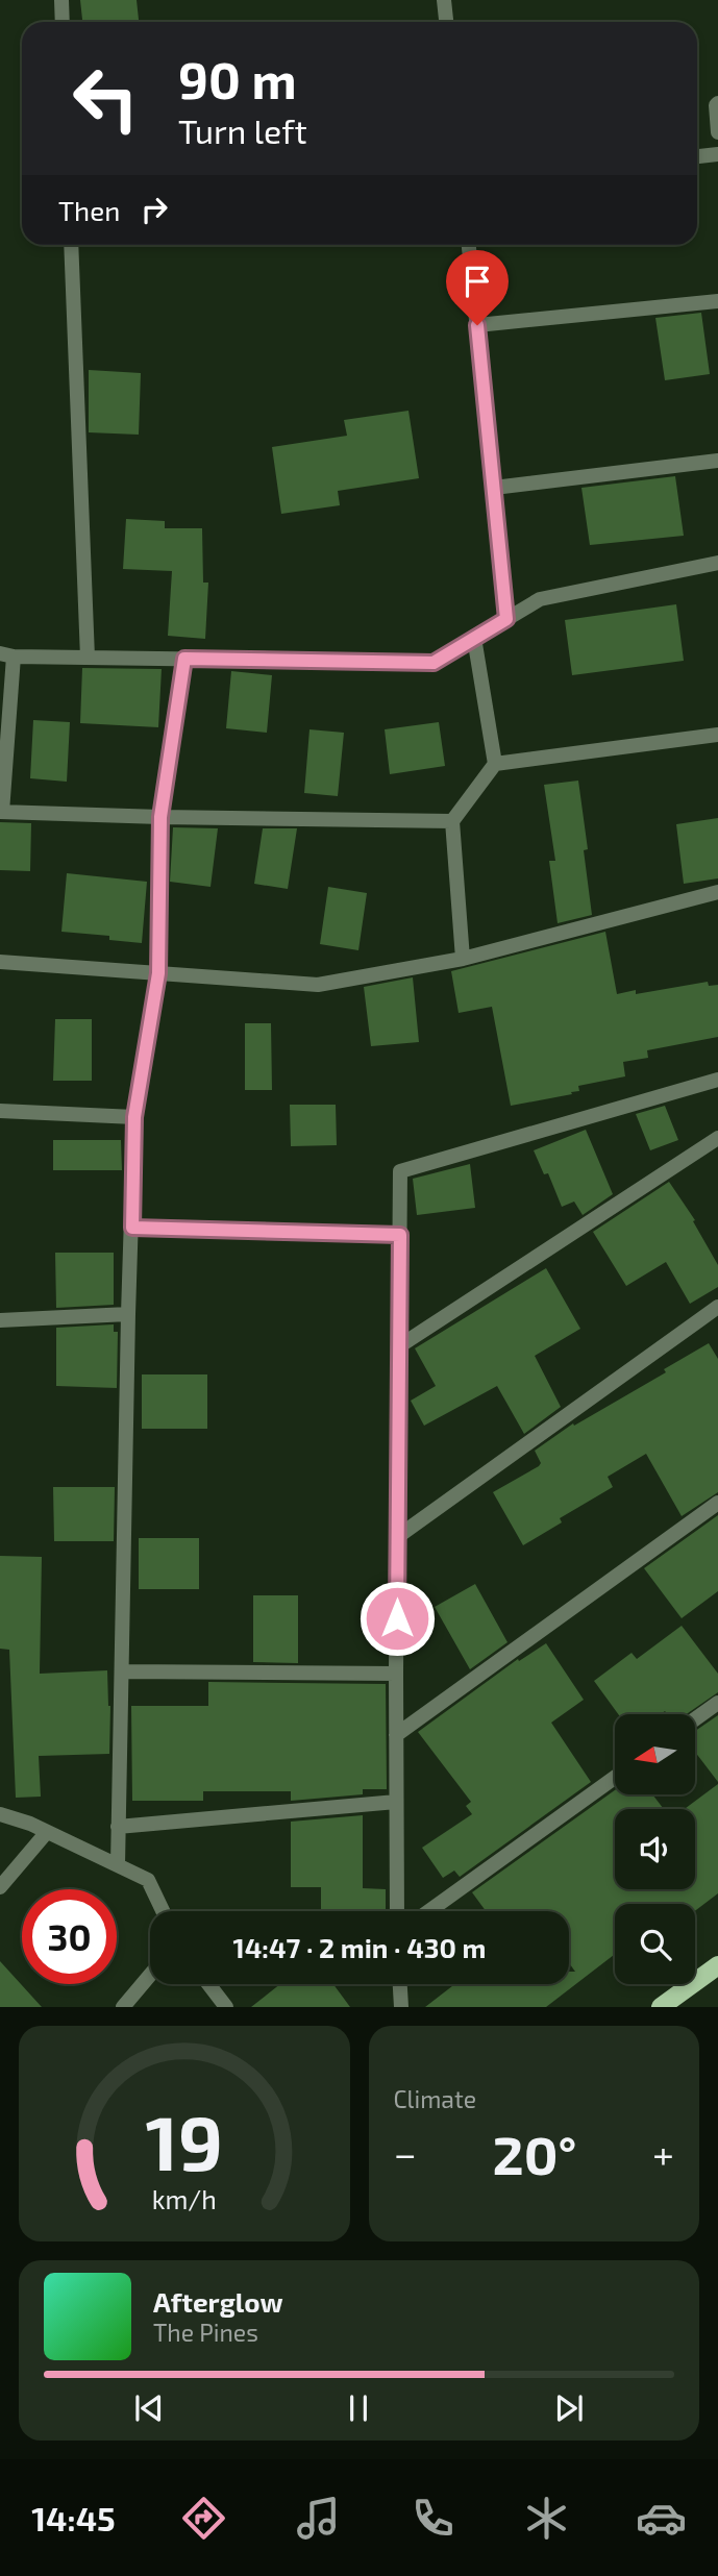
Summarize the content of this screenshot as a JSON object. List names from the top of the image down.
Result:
{
  "north": "left",
  "page": {
    "turn": ["90 m", "Turn left"],
    "then": "Then",
    "limit": "30",
    "trip": "14:47 · 2 min · 430 m",
    "tile": "Climate",
    "heat": ["−", "20°", "+"],
    "song": ["Afterglow", "The Pines"],
    "tabs": "14:45",
    "gauge": ["19", "km/h"]
  }
}
